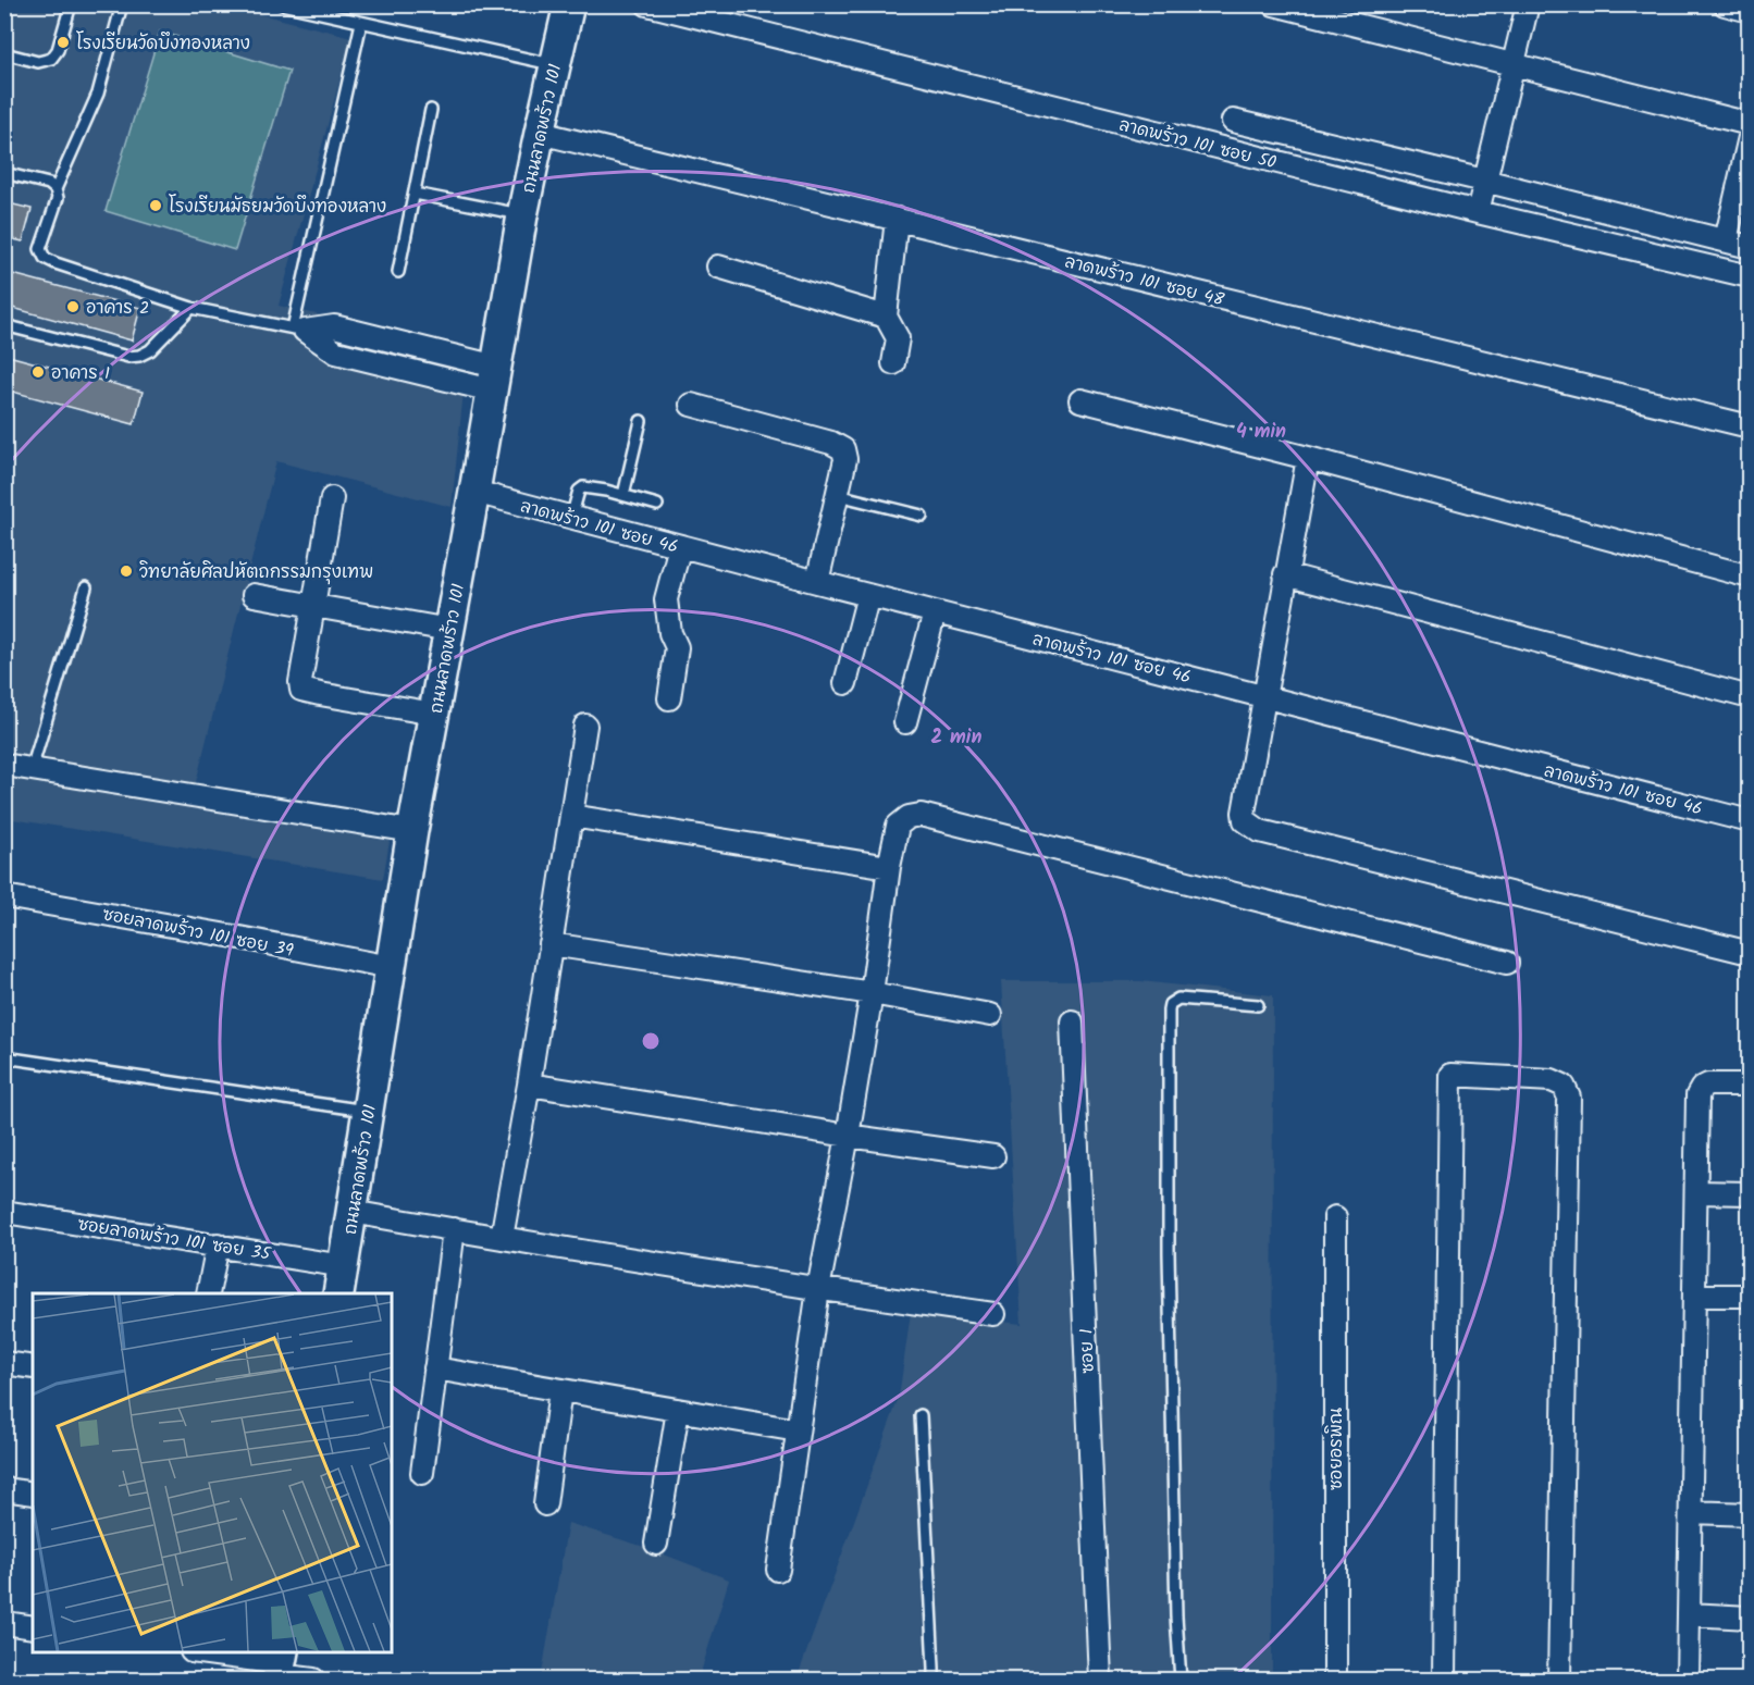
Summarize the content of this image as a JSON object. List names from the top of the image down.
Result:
{
  "streets": {
    "street": [
      "ถนนลาดพร้าว 101",
      "ลาดพร้าว 101 ซอย 50",
      "ลาดพร้าว 101 ซอย 48",
      "ลาดพร้าว 101 ซอย 46",
      "ซอยลาดพร้าว 101 ซอย 39",
      "ซอยลาดพร้าว 101 ซอย 35",
      "ซอย 1",
      "ซอยอรพิณ"
    ]
  },
  "crossings": [
    ["ถนนลาดพร้าว 101", "ลาดพร้าว 101 ซอย 48"],
    ["ถนนลาดพร้าว 101", "ลาดพร้าว 101 ซอย 46"],
    ["ถนนลาดพร้าว 101", "ซอยลาดพร้าว 101 ซอย 39"],
    ["ถนนลาดพร้าว 101", "ซอยลาดพร้าว 101 ซอย 35"]
  ],
  "places": [
    "โรงเรียนวัดบึงทองหลาง",
    "โรงเรียนมัธยมวัดบึงทองหลาง",
    "อาคาร 2",
    "อาคาร 1",
    "วิทยาลัยศิลปหัตถกรรมกรุงเทพ"
  ],
  "rings": ["4 min", "2 min"]
}
